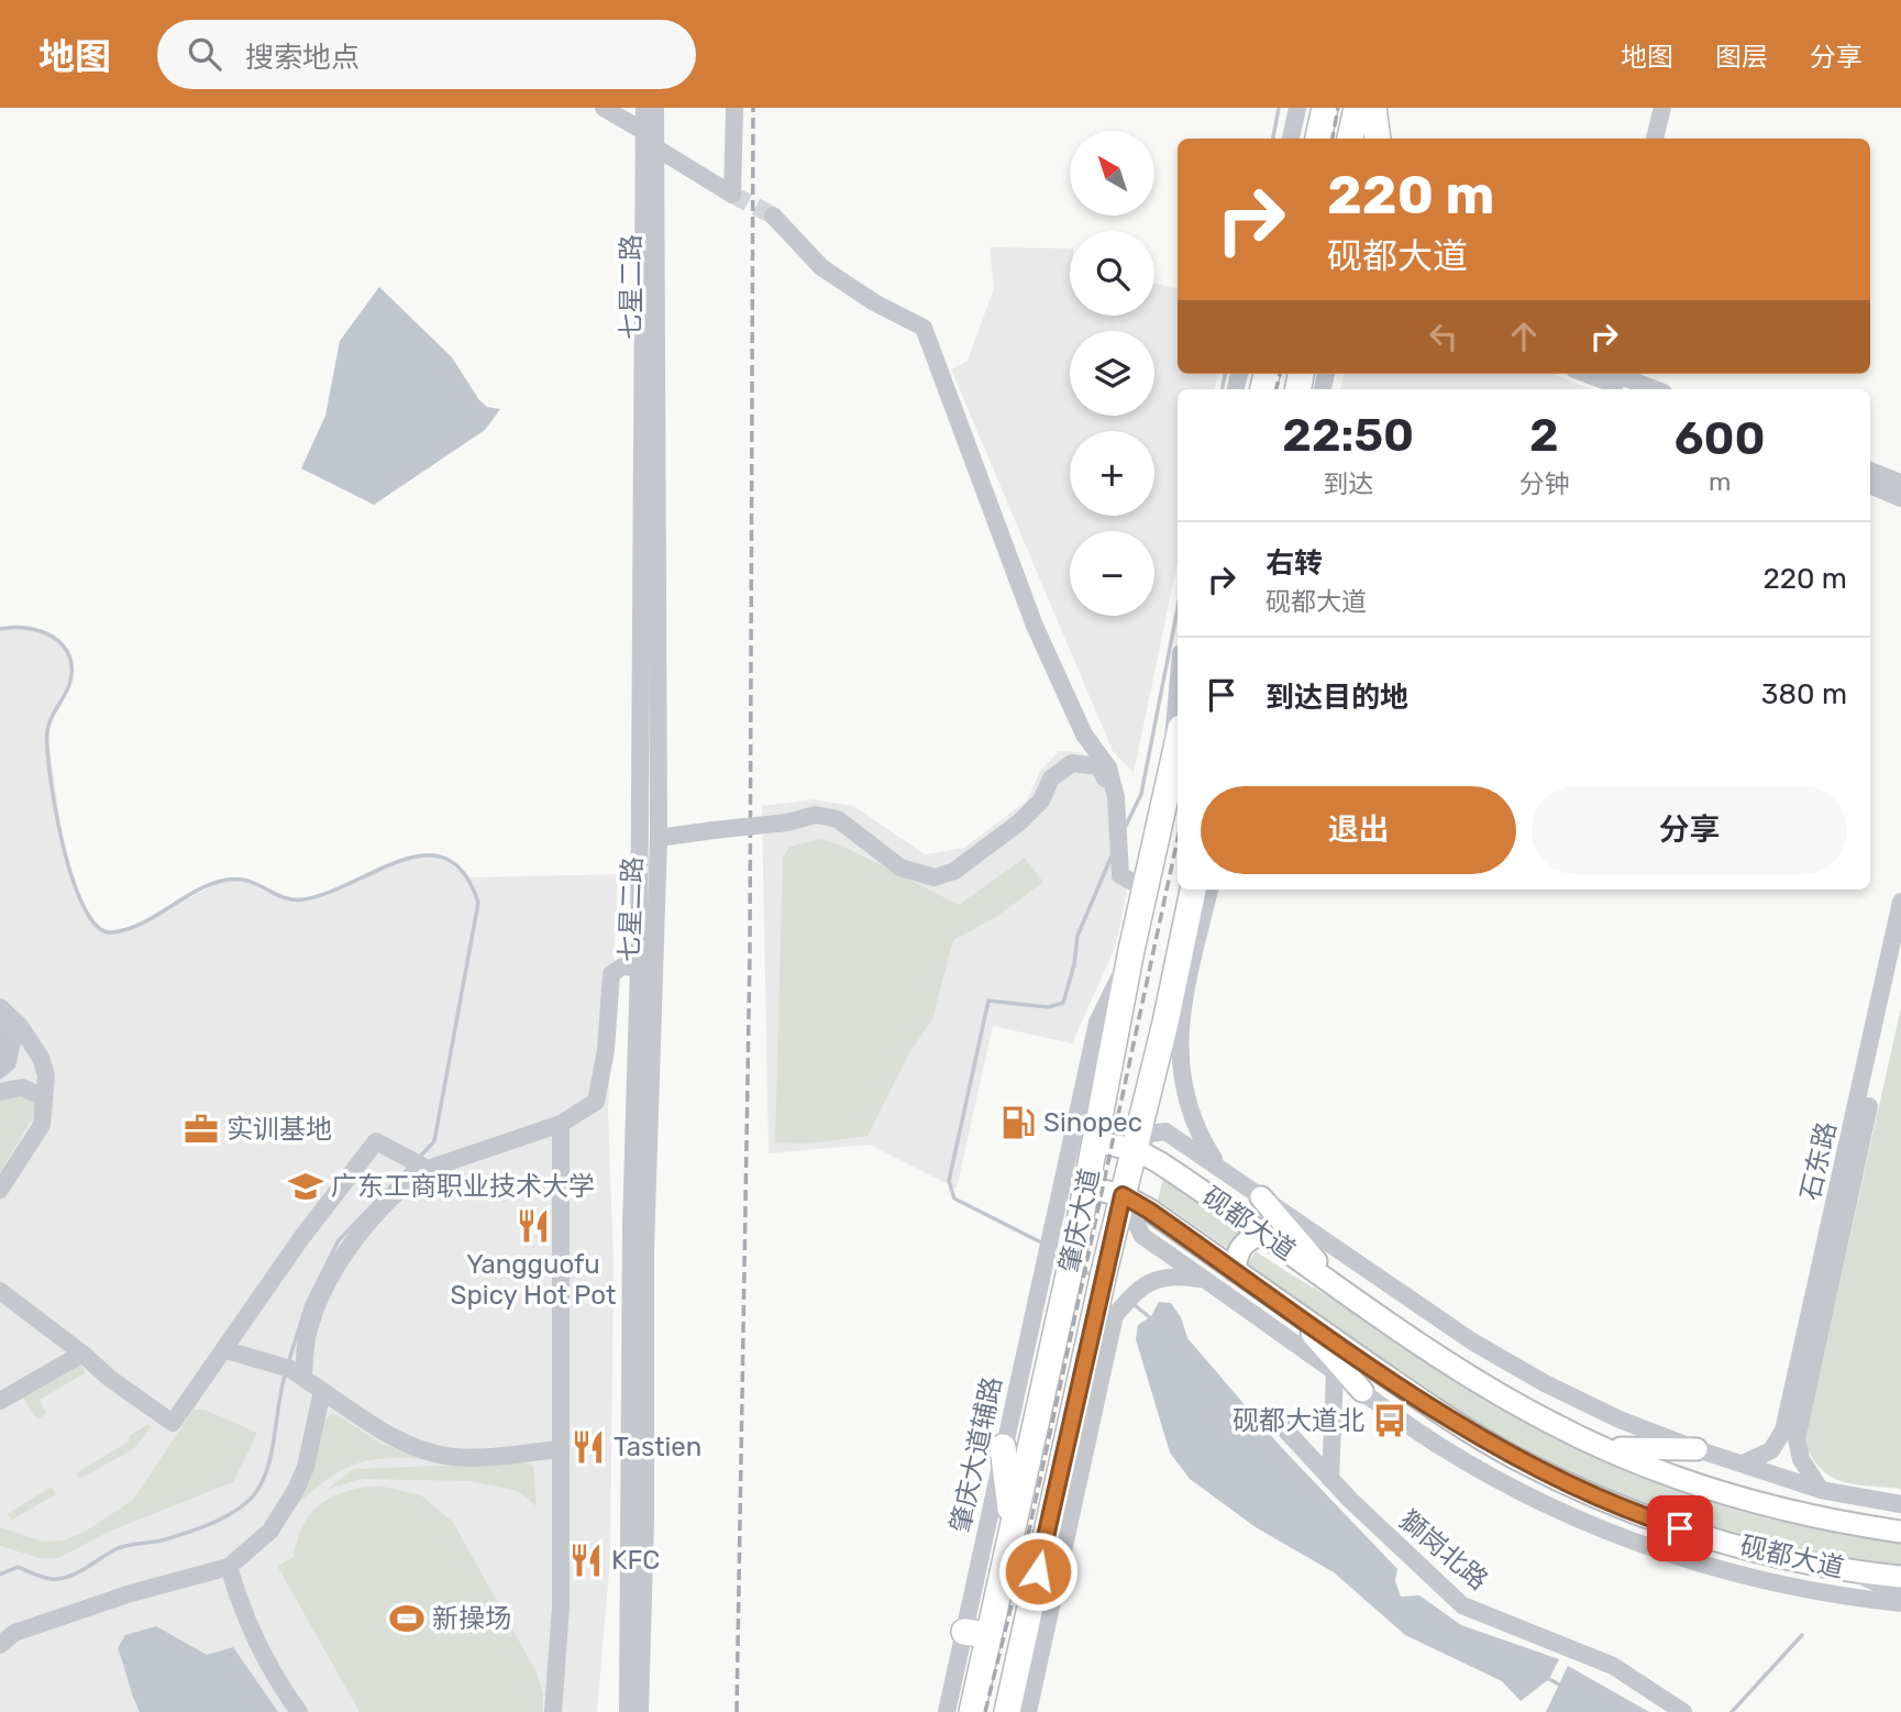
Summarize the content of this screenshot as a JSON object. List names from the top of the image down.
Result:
{
  "streets": {
    "highway": ["肇庆大道"],
    "main road": ["砚都大道"],
    "street": [
      "七星二路",
      "石东路",
      "肇庆大道辅路",
      "獅岗北路"
    ]
  },
  "crossings": [
    ["肇庆大道", "砚都大道"],
    ["肇庆大道", "肇庆大道辅路"]
  ],
  "places": {
    "fuel station": ["Sinopec"],
    "office": ["实训基地"],
    "school or university": ["广东工商职业技术大学"],
    "restaurant": ["Yangguofu Spicy Hot Pot", "Tastien", "KFC"],
    "bus stop": ["砚都大道北"],
    "sports": ["新操场"]
  },
  "north": "top left",
  "page": {
    "header": "地图",
    "search": "搜索地点",
    "nav": ["地图", "图层", "分享"],
    "map_buttons": ["+", "−"],
    "turn": ["220 m", "砚都大道"],
    "eta": [
      "22:50",
      "到达",
      "2",
      "分钟",
      "600",
      "m"
    ],
    "list": [
      {
        "name": "右转",
        "note": "砚都大道",
        "value": "220 m"
      },
      {
        "name": "到达目的地",
        "value": "380 m"
      }
    ],
    "buttons": ["退出", "分享"]
  }
}
